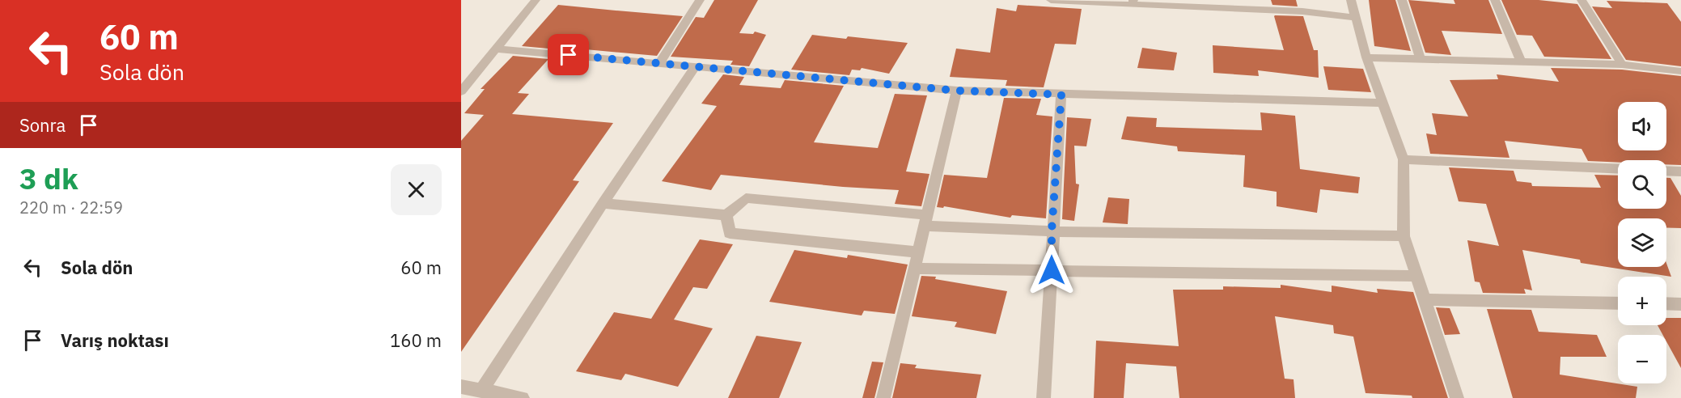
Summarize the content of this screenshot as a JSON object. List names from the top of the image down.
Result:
{
  "page": {
    "turn": ["60 m", "Sola dön"],
    "then": "Sonra",
    "map_buttons": ["+", "−"],
    "heading": ["3 dk", "220 m · 22:59"],
    "list": [
      {
        "name": "Sola dön",
        "value": "60 m"
      },
      {
        "name": "Varış noktası",
        "value": "160 m"
      }
    ]
  }
}
